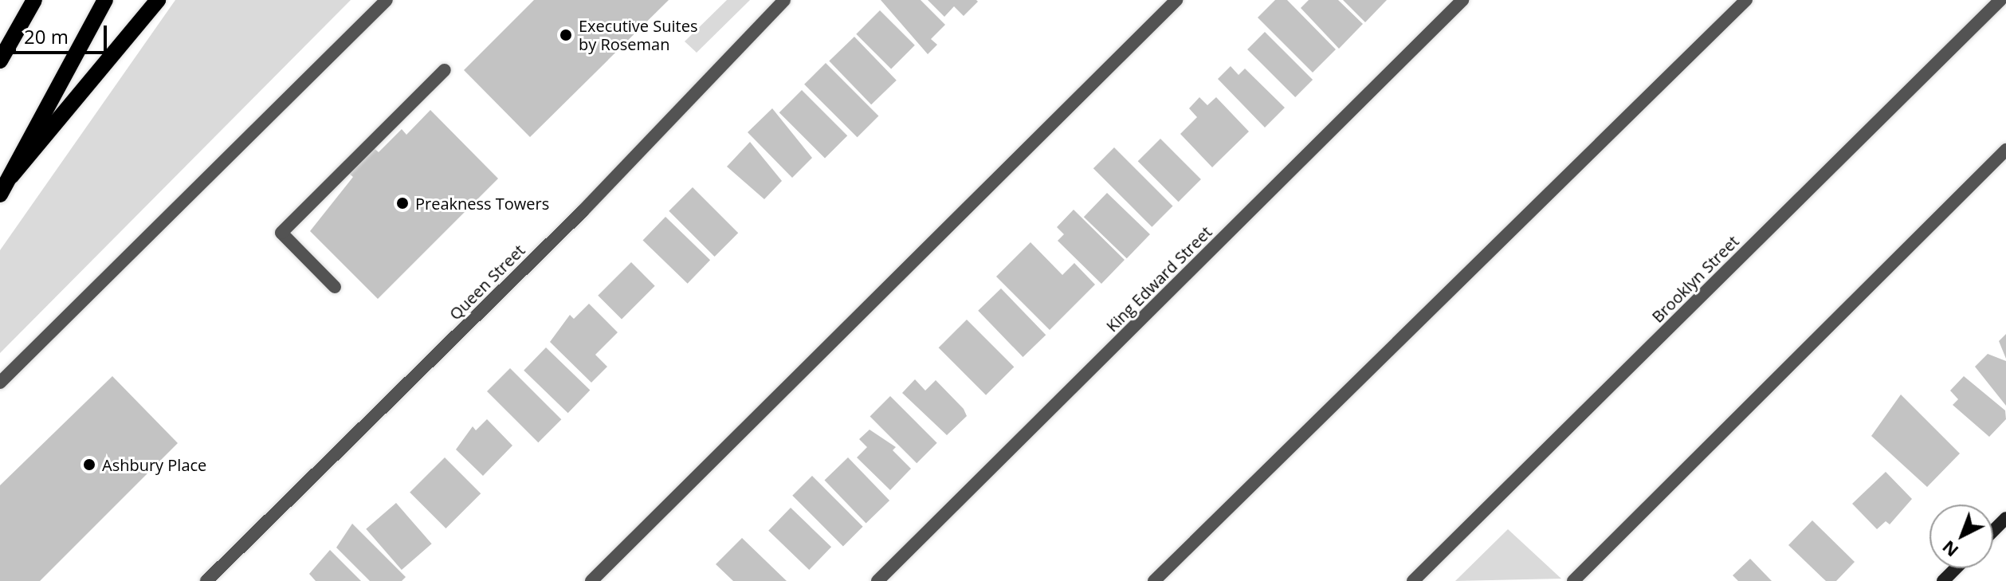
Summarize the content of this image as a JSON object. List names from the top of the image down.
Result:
{
  "streets": {
    "street": ["King Edward Street", "Brooklyn Street", "Queen Street"]
  },
  "places": ["Executive Suites by Roseman", "Preakness Towers", "Ashbury Place"],
  "scale_bar": "20 m",
  "north": "bottom left"
}
